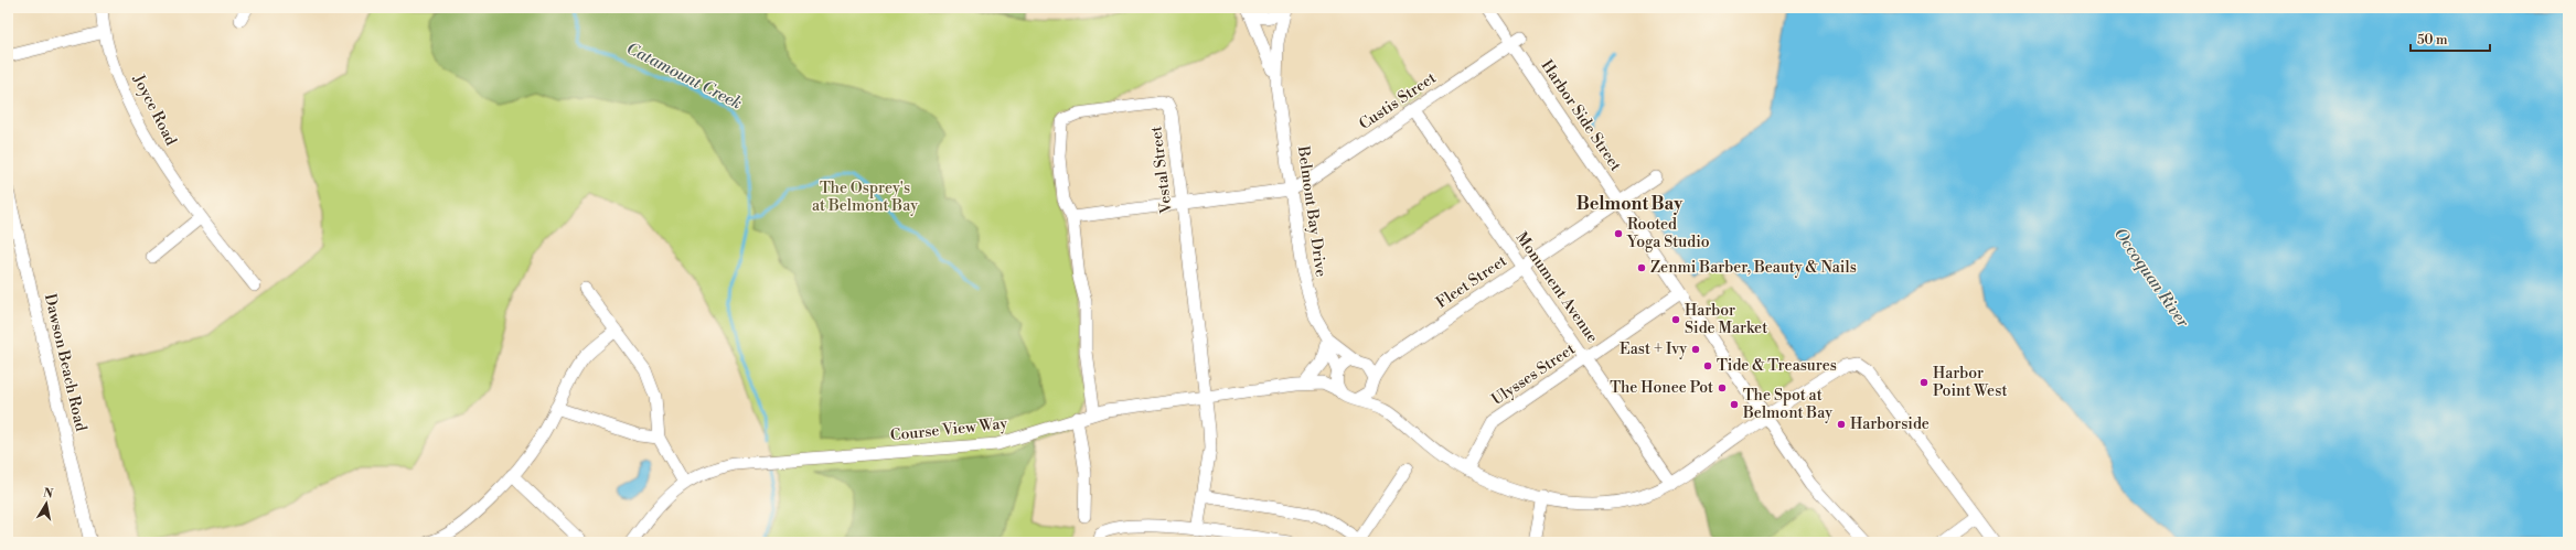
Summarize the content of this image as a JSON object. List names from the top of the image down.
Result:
{
  "streets": {
    "street": [
      "Custis Street",
      "Joyce Road",
      "Harbor Side Street",
      "Vestal Street",
      "Belmont Bay Drive",
      "Fleet Street",
      "Monument Avenue",
      "Dawson Beach Road",
      "Ulysses Street",
      "Course View Way"
    ]
  },
  "crossings": [
    ["Custis Street", "Harbor Side Street"],
    ["Custis Street", "Vestal Street"],
    ["Custis Street", "Belmont Bay Drive"],
    ["Custis Street", "Monument Avenue"],
    ["Harbor Side Street", "Belmont Bay Drive"],
    ["Harbor Side Street", "Fleet Street"],
    ["Harbor Side Street", "Ulysses Street"],
    ["Vestal Street", "Course View Way"],
    ["Belmont Bay Drive", "Fleet Street"],
    ["Belmont Bay Drive", "Monument Avenue"],
    ["Belmont Bay Drive", "Ulysses Street"],
    ["Belmont Bay Drive", "Course View Way"],
    ["Fleet Street", "Monument Avenue"],
    ["Fleet Street", "Course View Way"],
    ["Monument Avenue", "Ulysses Street"]
  ],
  "districts": ["Belmont Bay"],
  "water": ["Catamount Creek", "Occoquan River"],
  "parks": ["The Osprey's at Belmont Bay"],
  "places": [
    "Rooted Yoga Studio",
    "Zenmi Barber, Beauty & Nails",
    "Harbor Side Market",
    "East + Ivy",
    "Tide & Treasures",
    "Harbor Point West",
    "The Honee Pot",
    "The Spot at Belmont Bay",
    "Harborside"
  ],
  "scale_bar": "50 m",
  "north": "top"
}
